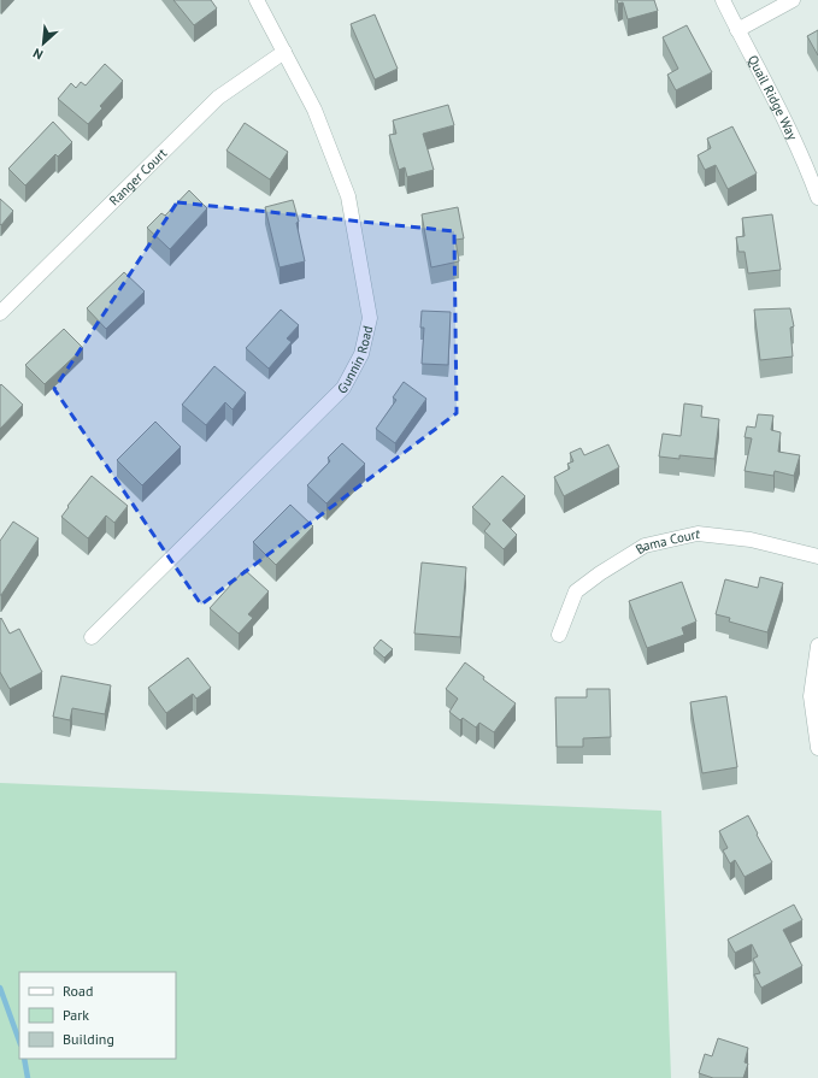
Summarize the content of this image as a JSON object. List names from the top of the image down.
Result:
{
  "streets": {
    "street": [
      "Quail Ridge Way",
      "Ranger Court",
      "Gunnin Road",
      "Bama Court"
    ]
  },
  "crossings": [
    ["Ranger Court", "Gunnin Road"]
  ],
  "legend": ["Road", "Park", "Building"],
  "north": "bottom left"
}
